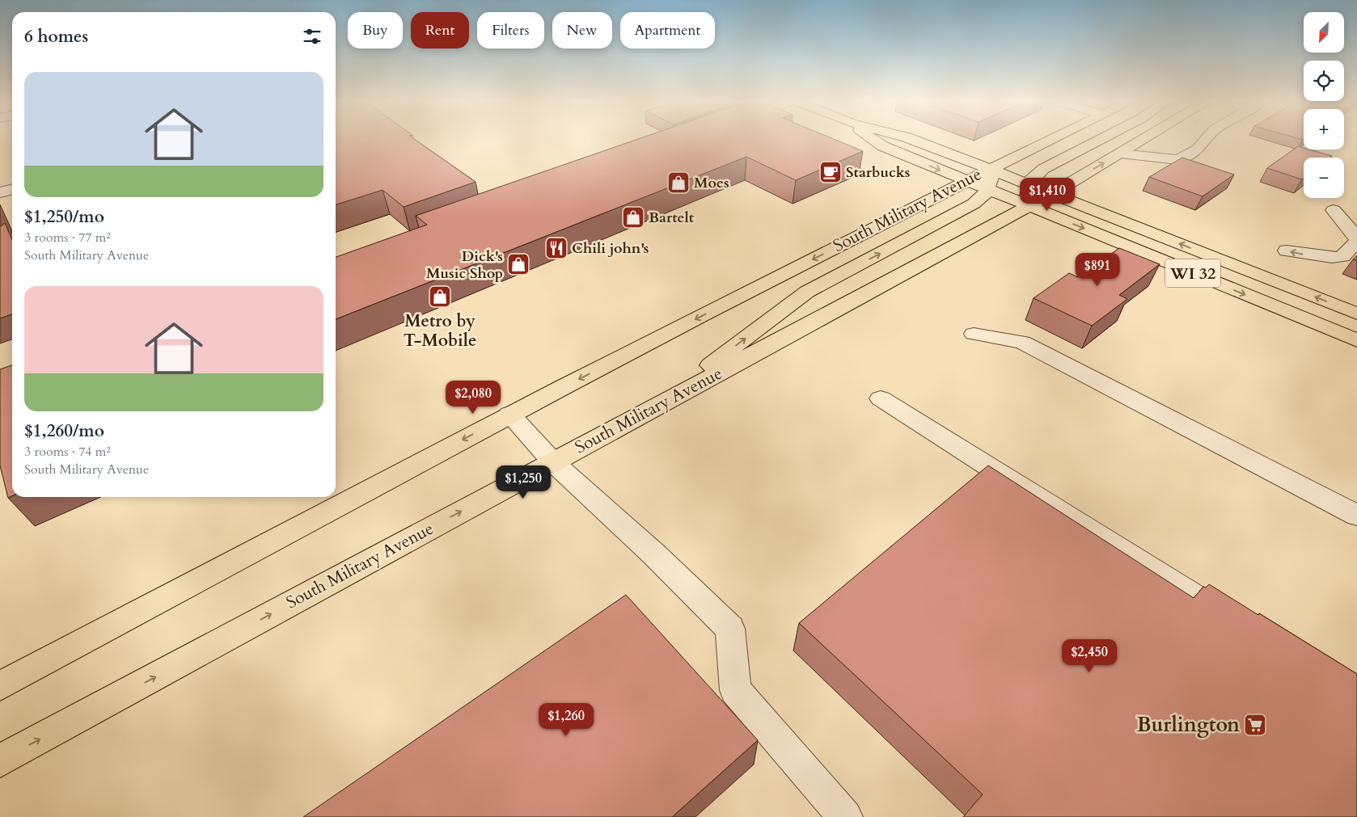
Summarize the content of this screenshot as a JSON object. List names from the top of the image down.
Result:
{
  "streets": {
    "main road": ["South Military Avenue", "WI 32"]
  },
  "crossings": [
    ["South Military Avenue", "WI 32"]
  ],
  "places": {
    "cafe": ["Starbucks"],
    "shop": [
      "Moes",
      "Bartelt",
      "Dick's Music Shop",
      "Metro by T-Mobile"
    ],
    "restaurant": ["Chili john's"],
    "supermarket": ["Burlington"]
  },
  "north": "bottom left",
  "page": {
    "map_buttons": ["+", "−"],
    "chip": [
      "Buy",
      "Rent",
      "Filters",
      "New",
      "Apartment"
    ],
    "heading": "6 homes",
    "list": [
      {
        "name": "$1,250/mo",
        "note": "3 rooms · 77 m² · South Military Avenue"
      },
      {
        "name": "$1,260/mo",
        "note": "3 rooms · 74 m² · South Military Avenue"
      }
    ],
    "price": [
      "$1,410",
      "$891",
      "$2,080",
      "$1,250",
      "$2,450",
      "$1,260"
    ]
  }
}
